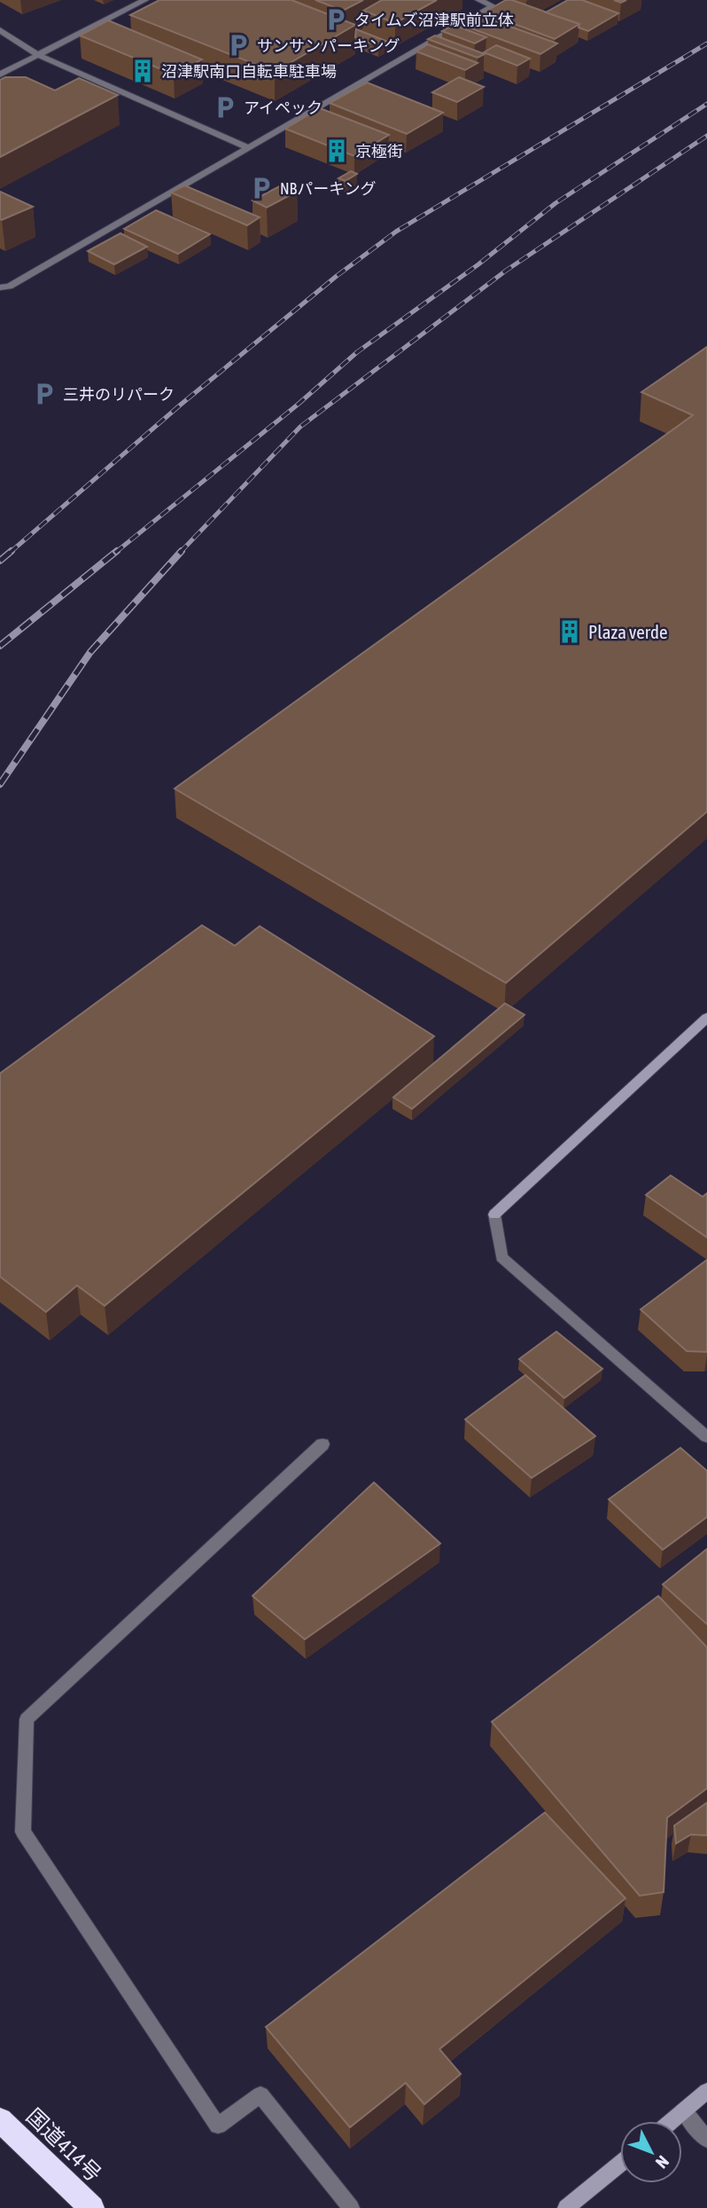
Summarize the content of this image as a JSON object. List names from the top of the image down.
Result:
{
  "streets": {
    "highway": ["国道414号"]
  },
  "places": {
    "parking": [
      "タイムズ沼津駅前立体",
      "サンサンパーキング",
      "アイペック",
      "NBパーキング",
      "三井のリパーク"
    ],
    "building": ["沼津駅南口自転車駐車場", "京極街", "Plaza verde"]
  },
  "north": "bottom right"
}
